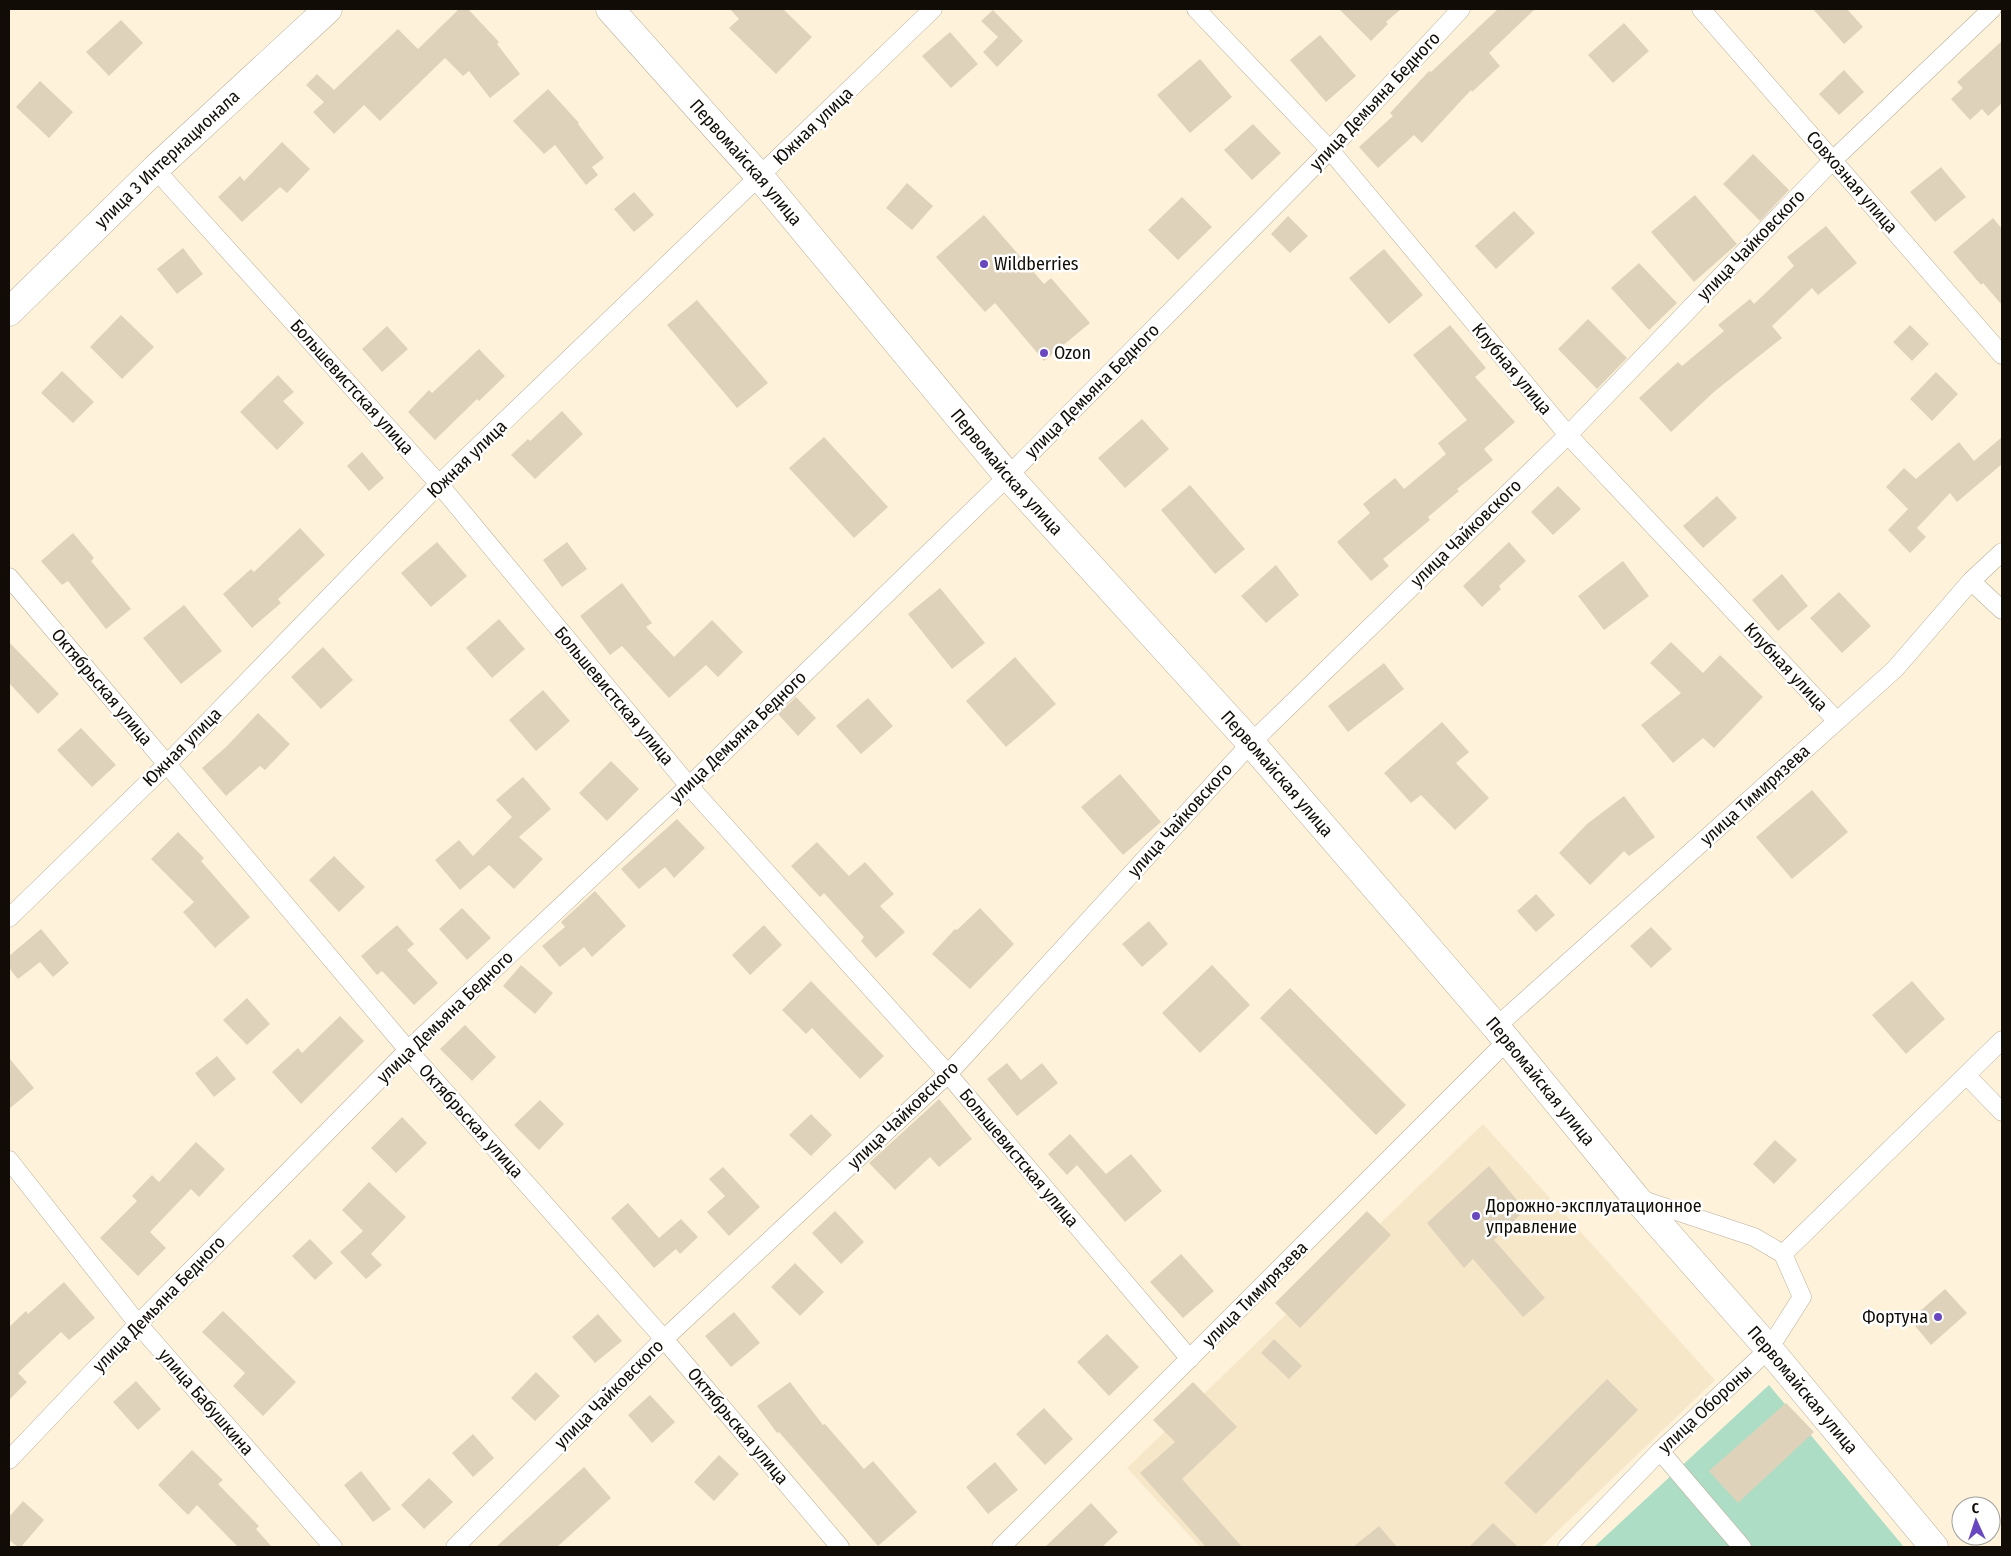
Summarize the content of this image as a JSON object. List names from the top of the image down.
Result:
{
  "streets": {
    "main road": ["улица 3 Интернационала", "Первомайская улица"],
    "street": [
      "улица Демьяна Бедного",
      "Южная улица",
      "Совхозная улица",
      "улица Чайковского",
      "Клубная улица",
      "Большевистская улица",
      "Октябрьская улица",
      "улица Тимирязева",
      "улица Бабушкина",
      "улица Обороны"
    ]
  },
  "crossings": [
    ["улица Демьяна Бедного", "Первомайская улица"],
    ["улица Демьяна Бедного", "Клубная улица"],
    ["улица Демьяна Бедного", "Большевистская улица"],
    ["улица Демьяна Бедного", "Октябрьская улица"],
    ["улица Демьяна Бедного", "улица Бабушкина"],
    ["Южная улица", "Первомайская улица"],
    ["Южная улица", "Большевистская улица"],
    ["Южная улица", "Октябрьская улица"],
    ["улица 3 Интернационала", "Большевистская улица"],
    ["Первомайская улица", "улица Чайковского"],
    ["Первомайская улица", "улица Тимирязева"],
    ["Первомайская улица", "улица Обороны"],
    ["Совхозная улица", "улица Чайковского"],
    ["улица Чайковского", "Клубная улица"],
    ["улица Чайковского", "Большевистская улица"],
    ["улица Чайковского", "Октябрьская улица"],
    ["Клубная улица", "улица Тимирязева"],
    ["Большевистская улица", "улица Тимирязева"]
  ],
  "places": [
    "Wildberries",
    "Ozon",
    "Дорожно-эксплуатационное управление",
    "Фортуна"
  ],
  "north": "top"
}
